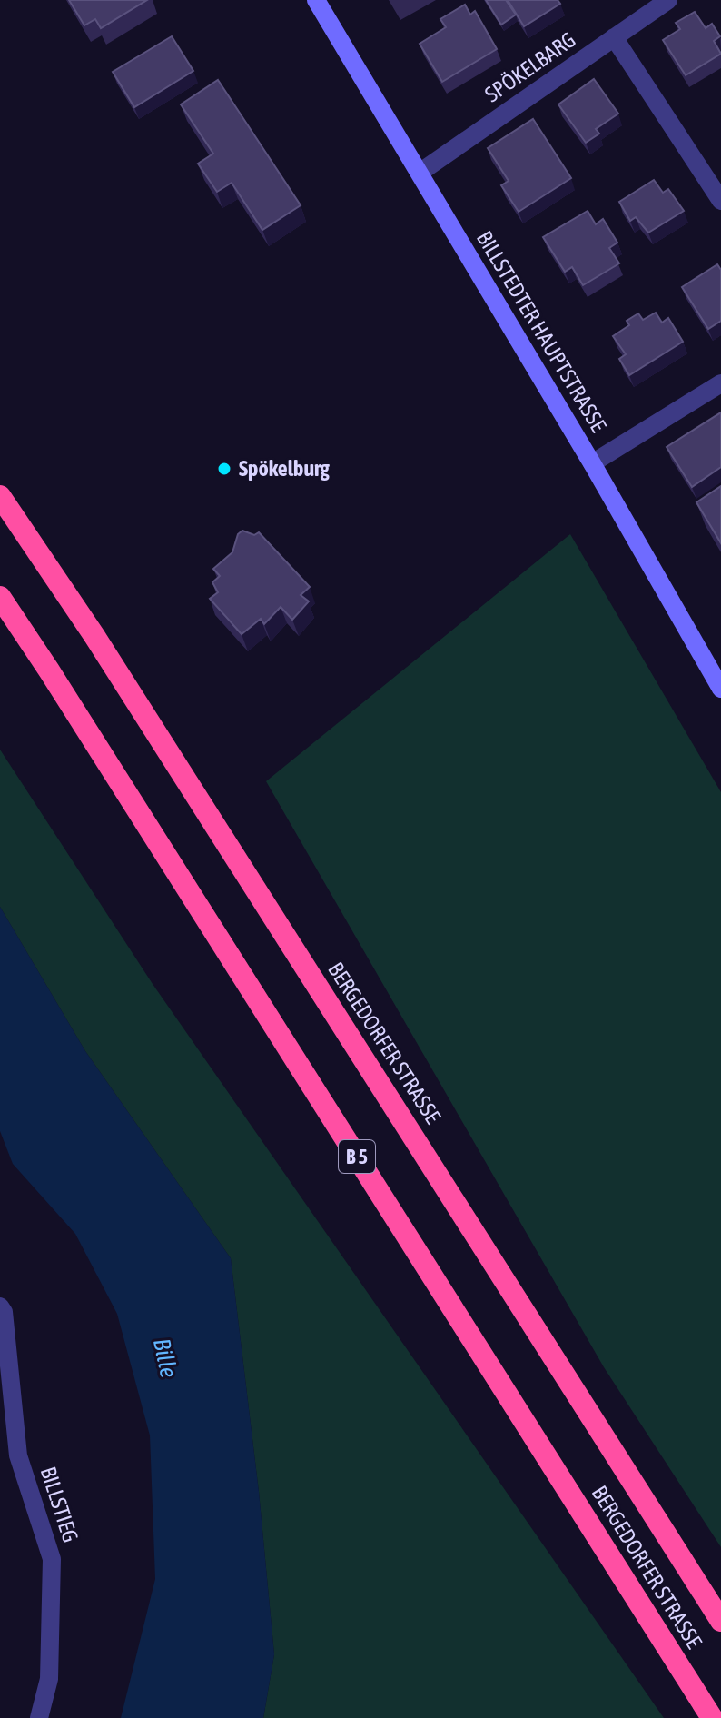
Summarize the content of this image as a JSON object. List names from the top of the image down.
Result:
{
  "streets": {
    "highway": ["BERGEDORFER STRASSE", "B 5"],
    "street": ["SPÖKELBARG", "BILLSTEDTER HAUPTSTRASSE", "BILLSTIEG"]
  },
  "crossings": [
    ["SPÖKELBARG", "BILLSTEDTER HAUPTSTRASSE"]
  ],
  "water": ["Bille"],
  "places": ["Spökelburg"]
}
